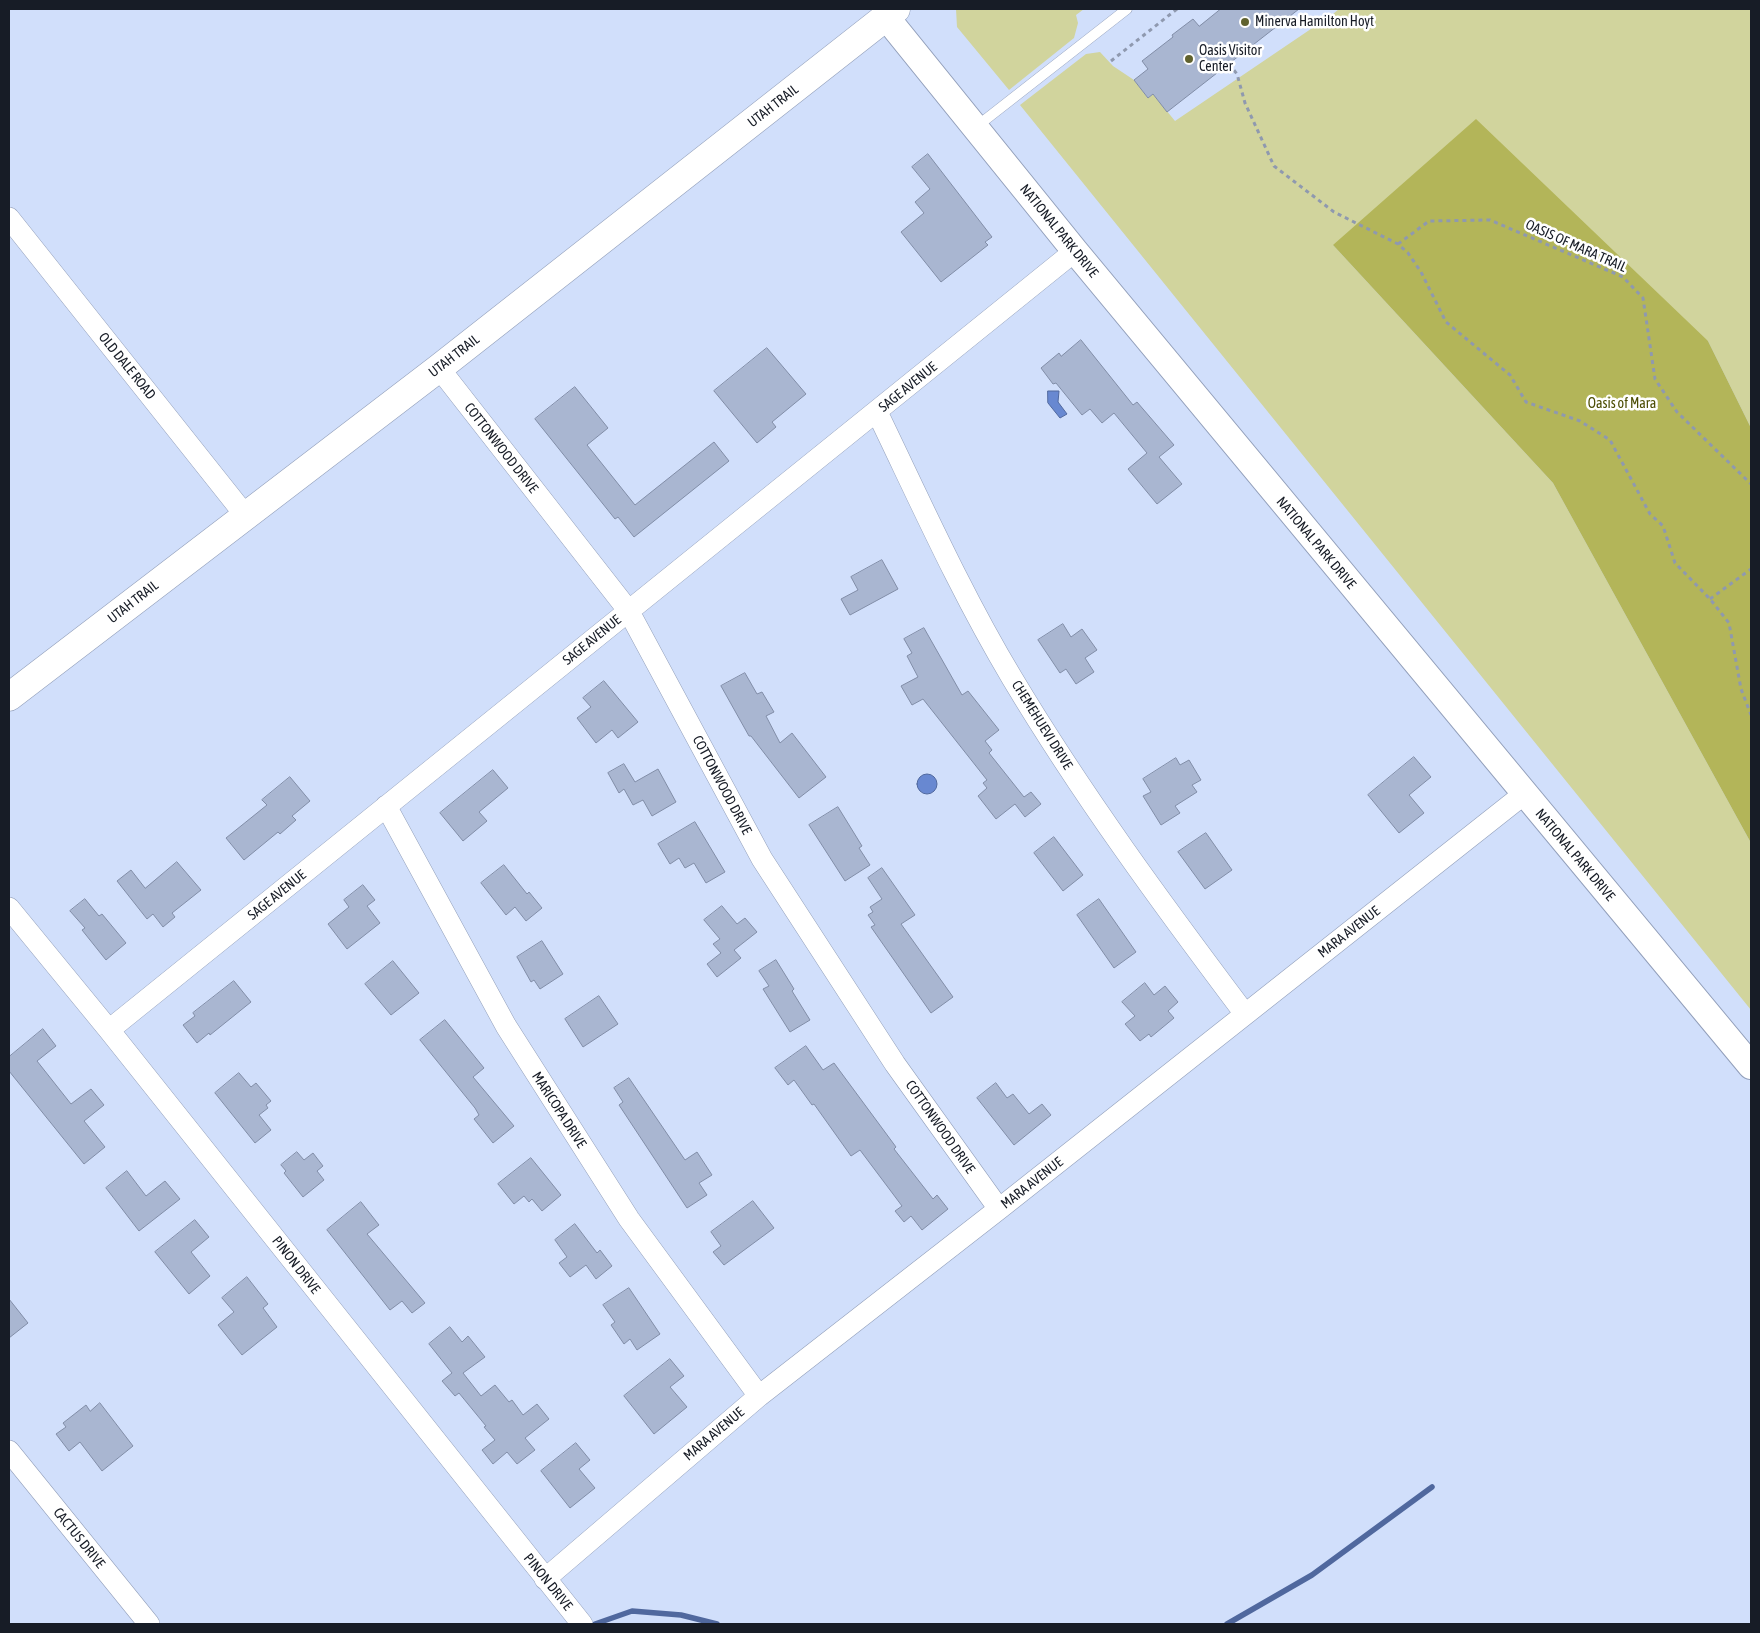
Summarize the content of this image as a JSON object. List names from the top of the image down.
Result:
{
  "streets": {
    "main road": ["UTAH TRAIL"],
    "street": [
      "NATIONAL PARK DRIVE",
      "OLD DALE ROAD",
      "SAGE AVENUE",
      "COTTONWOOD DRIVE",
      "CHEMEHUEVI DRIVE",
      "MARA AVENUE",
      "MARICOPA DRIVE",
      "PINON DRIVE",
      "CACTUS DRIVE"
    ],
    "path": ["OASIS OF MARA TRAIL"]
  },
  "crossings": [
    ["UTAH TRAIL", "NATIONAL PARK DRIVE"],
    ["UTAH TRAIL", "OLD DALE ROAD"],
    ["UTAH TRAIL", "COTTONWOOD DRIVE"],
    ["NATIONAL PARK DRIVE", "SAGE AVENUE"],
    ["NATIONAL PARK DRIVE", "MARA AVENUE"],
    ["SAGE AVENUE", "COTTONWOOD DRIVE"],
    ["SAGE AVENUE", "CHEMEHUEVI DRIVE"],
    ["SAGE AVENUE", "MARICOPA DRIVE"],
    ["SAGE AVENUE", "PINON DRIVE"],
    ["COTTONWOOD DRIVE", "MARA AVENUE"],
    ["CHEMEHUEVI DRIVE", "MARA AVENUE"],
    ["MARA AVENUE", "MARICOPA DRIVE"],
    ["MARA AVENUE", "PINON DRIVE"]
  ],
  "parks": ["Oasis of Mara"],
  "places": ["Minerva Hamilton Hoyt", "Oasis Visitor Center"]
}
